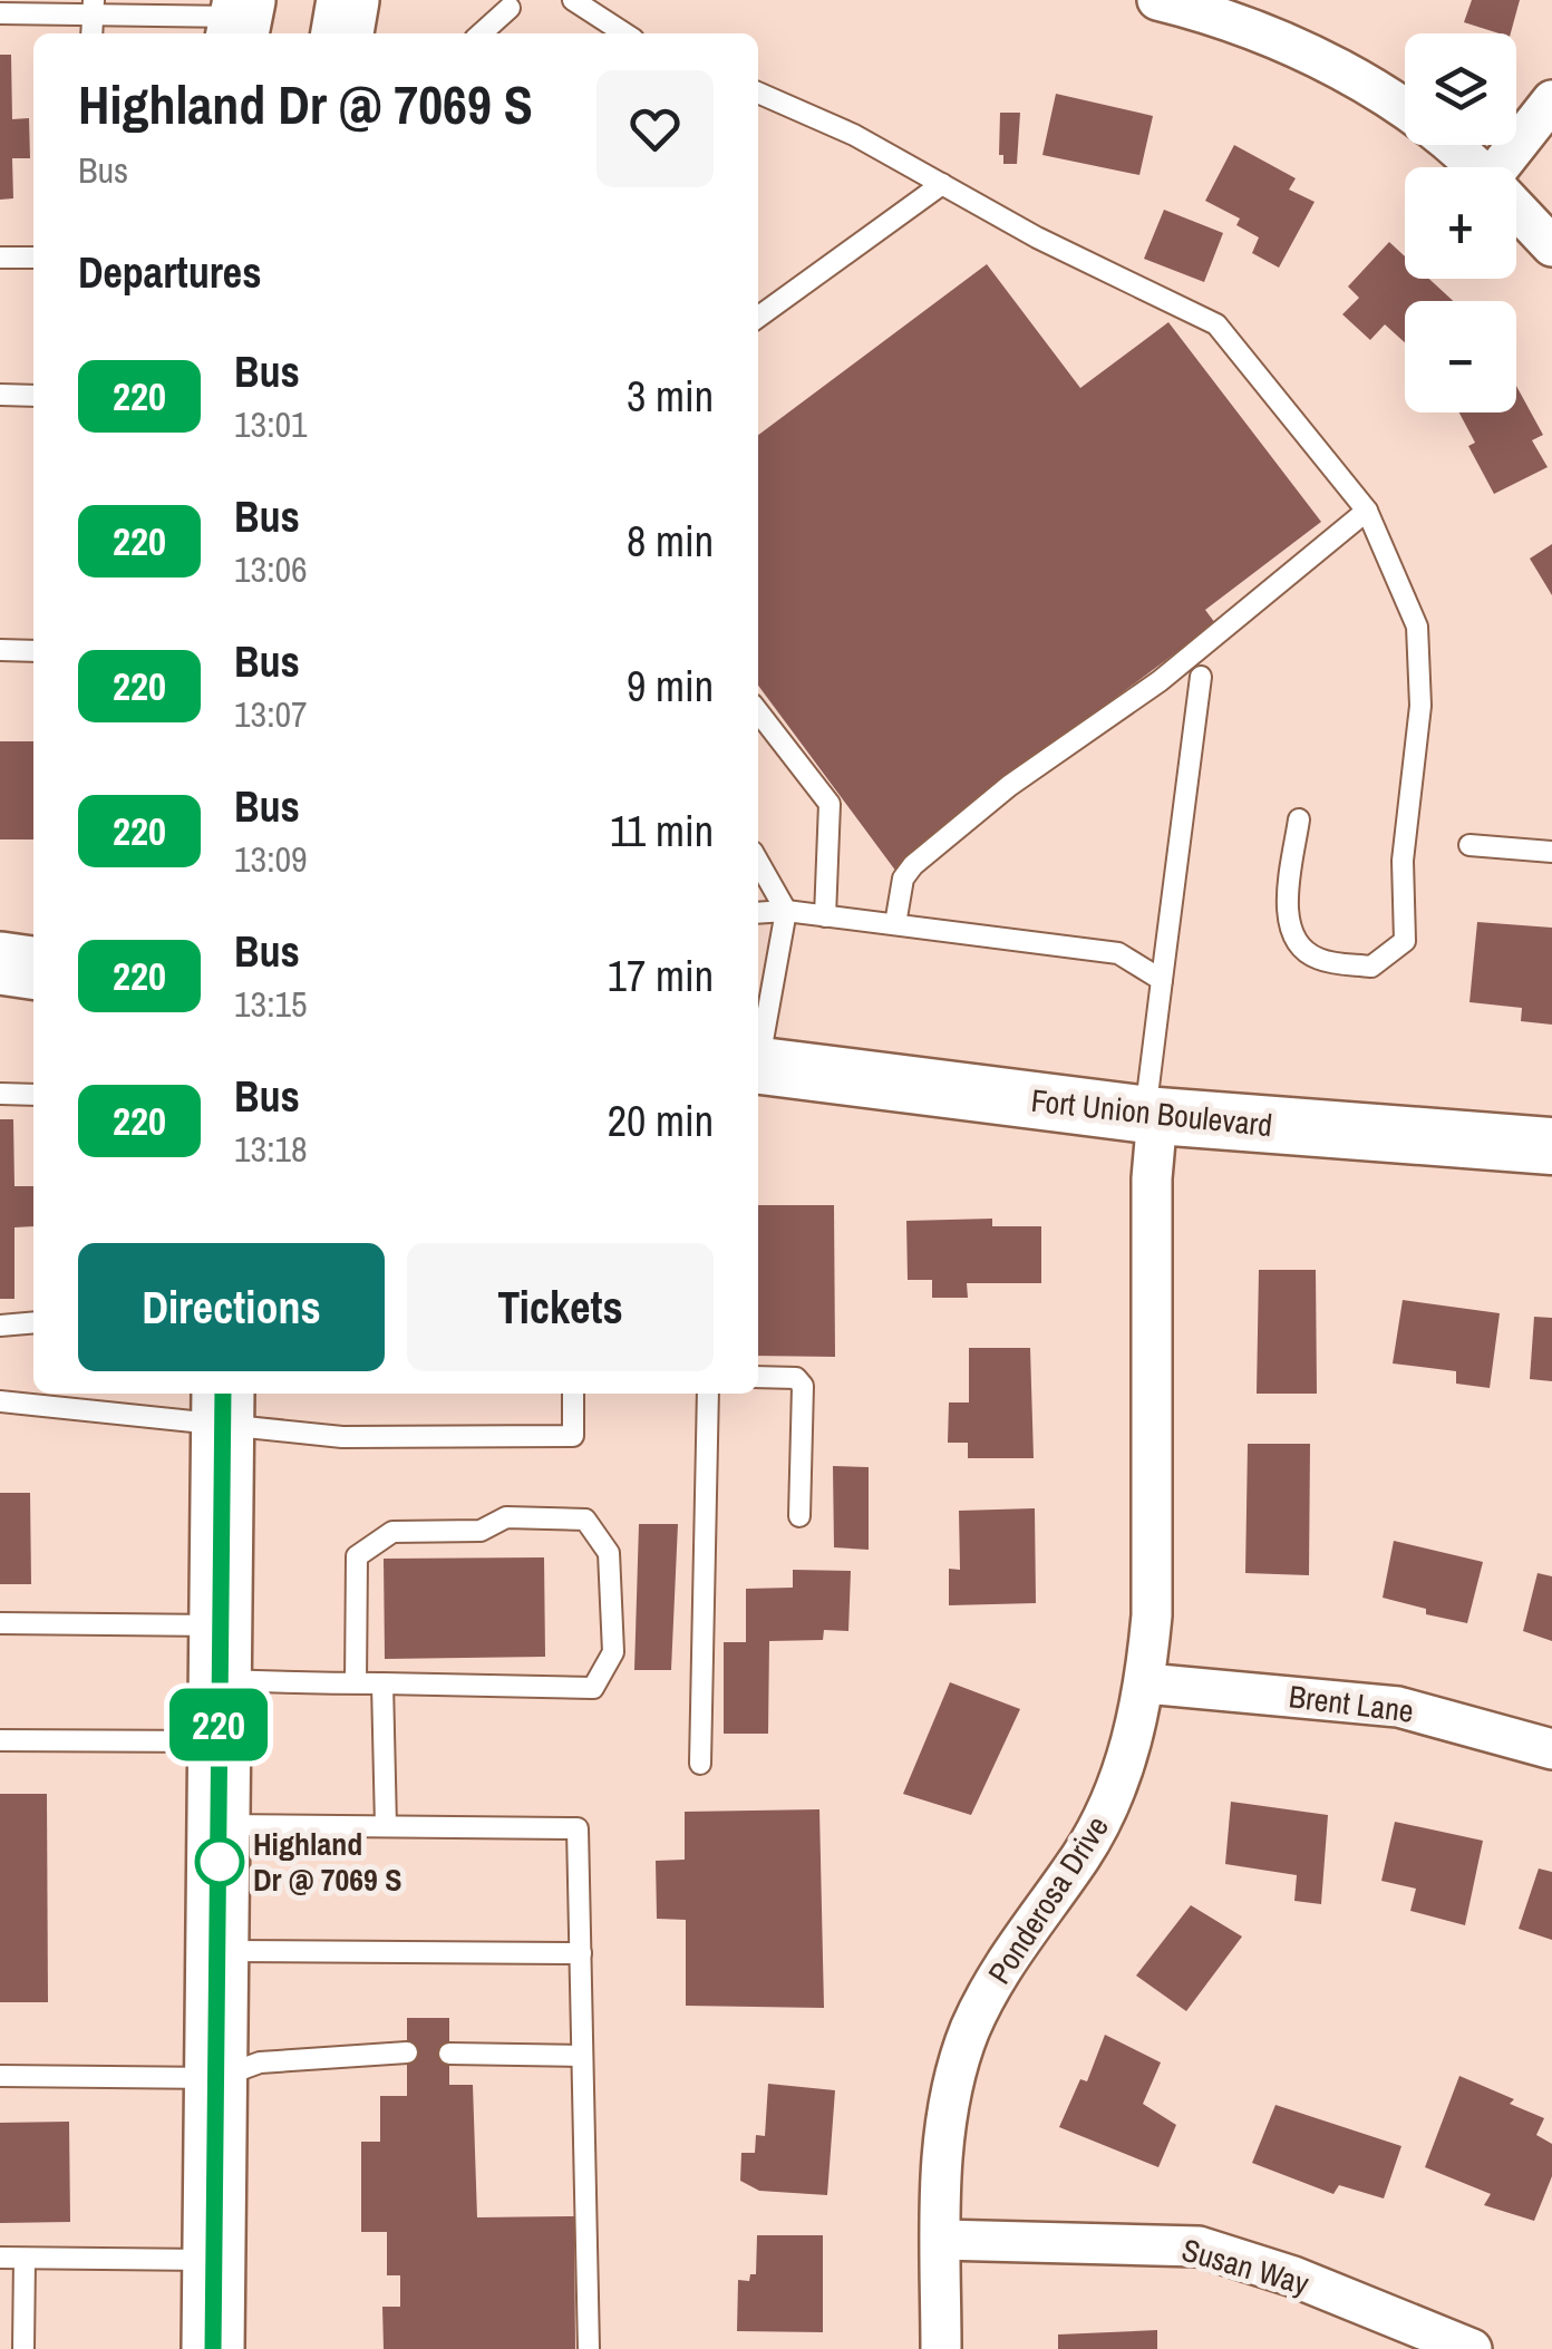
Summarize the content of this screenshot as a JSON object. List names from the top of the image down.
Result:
{
  "streets": {
    "main road": ["Fort Union Boulevard"],
    "street": ["Brent Lane", "Ponderosa Drive", "Susan Way"]
  },
  "crossings": [
    ["Fort Union Boulevard", "Ponderosa Drive"],
    ["Brent Lane", "Ponderosa Drive"],
    ["Ponderosa Drive", "Susan Way"]
  ],
  "places": ["Highland Dr @ 7069 S"],
  "lines": ["bus line 220"],
  "page": {
    "on_map": "220",
    "map_buttons": ["+", "−"],
    "heading": [
      ["Highland Dr @ 7069 S", "Bus"],
      "Departures"
    ],
    "list": [
      {
        "mark": "220",
        "name": "Bus",
        "note": "13:01",
        "value": "3 min"
      },
      {
        "mark": "220",
        "name": "Bus",
        "note": "13:06",
        "value": "8 min"
      },
      {
        "mark": "220",
        "name": "Bus",
        "note": "13:07",
        "value": "9 min"
      },
      {
        "mark": "220",
        "name": "Bus",
        "note": "13:09",
        "value": "11 min"
      },
      {
        "mark": "220",
        "name": "Bus",
        "note": "13:15",
        "value": "17 min"
      },
      {
        "mark": "220",
        "name": "Bus",
        "note": "13:18",
        "value": "20 min"
      }
    ],
    "buttons": ["Directions", "Tickets"]
  }
}
